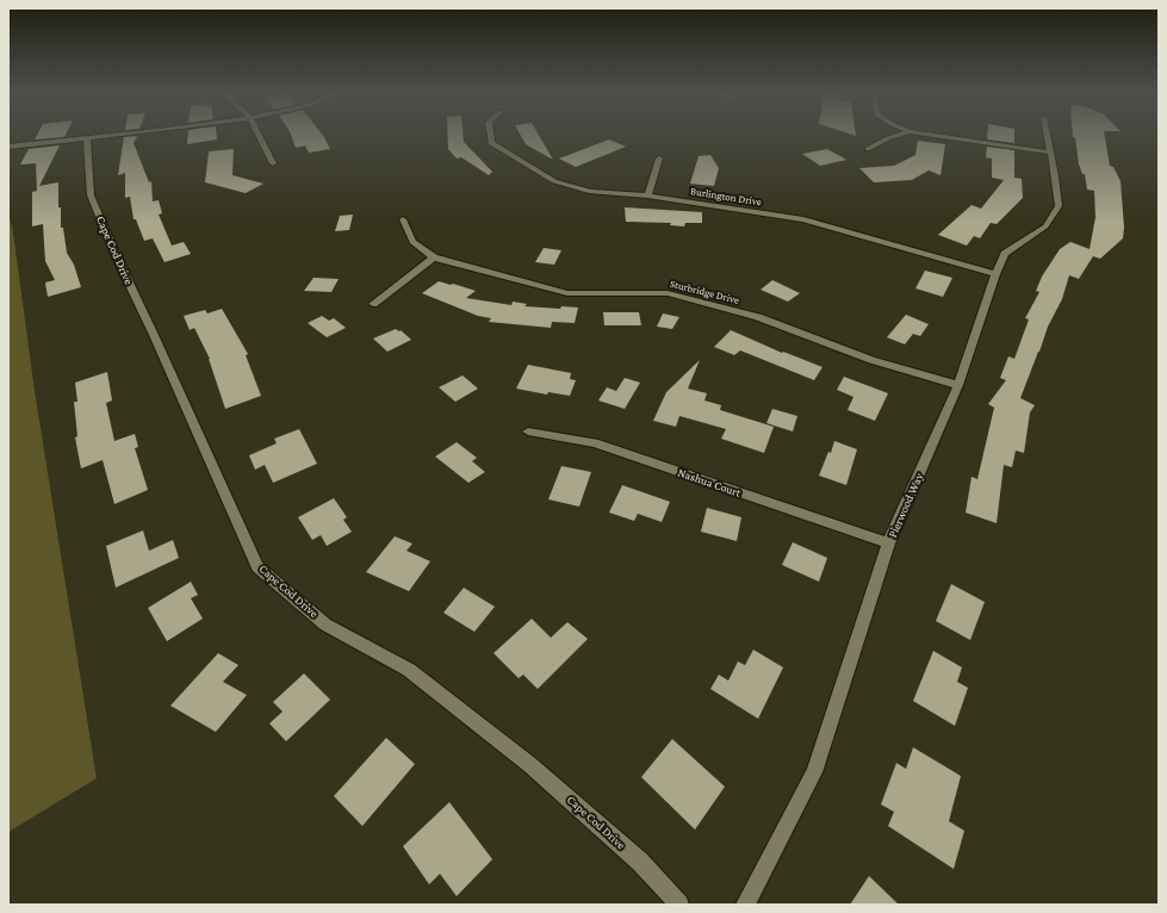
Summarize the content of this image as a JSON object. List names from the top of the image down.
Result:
{
  "streets": {
    "street": [
      "Burlington Drive",
      "Cape Cod Drive",
      "Sturbridge Drive",
      "Nashua Court",
      "Pierwood Way"
    ]
  },
  "crossings": [
    ["Burlington Drive", "Pierwood Way"],
    ["Sturbridge Drive", "Pierwood Way"],
    ["Nashua Court", "Pierwood Way"]
  ]
}
